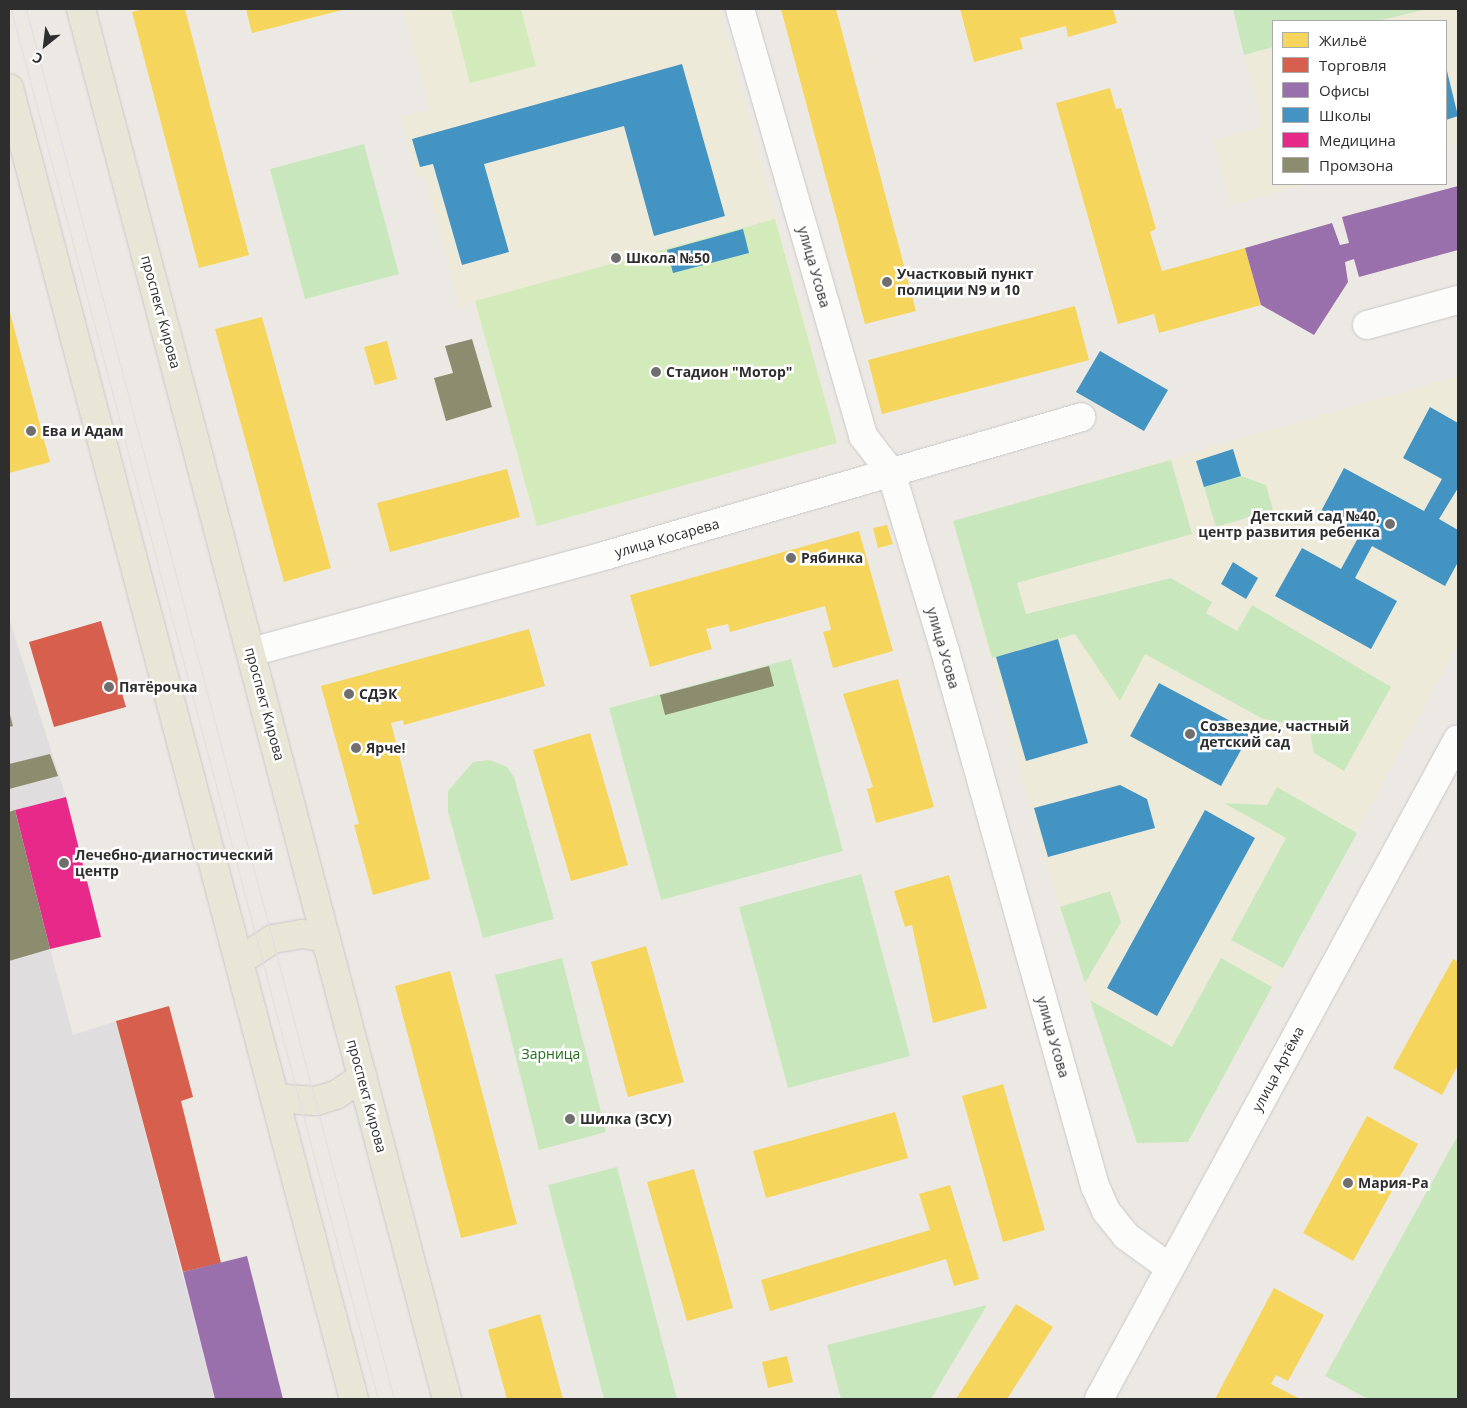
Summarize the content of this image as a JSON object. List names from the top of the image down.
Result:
{
  "streets": {
    "main road": ["проспект Кирова"],
    "street": ["улица Усова", "улица Косарева", "улица Артёма"]
  },
  "crossings": [
    ["улица Усова", "улица Косарева"],
    ["улица Усова", "улица Артёма"],
    ["проспект Кирова", "улица Косарева"]
  ],
  "parks": ["Зарница"],
  "places": [
    "Школа №50",
    "Участковый пункт полиции N9 и 10",
    "Стадион \"Мотор\"",
    "Ева и Адам",
    "Детский сад №40, центр развития ребенка",
    "Рябинка",
    "Пятёрочка",
    "СДЭК",
    "Созвездие, частный детский сад",
    "Ярче!",
    "Лечебно-диагностический центр",
    "Шилка (ЗСУ)",
    "Мария-Ра"
  ],
  "legend": [
    "Жильё",
    "Торговля",
    "Офисы",
    "Школы",
    "Медицина",
    "Промзона"
  ],
  "north": "bottom left"
}
